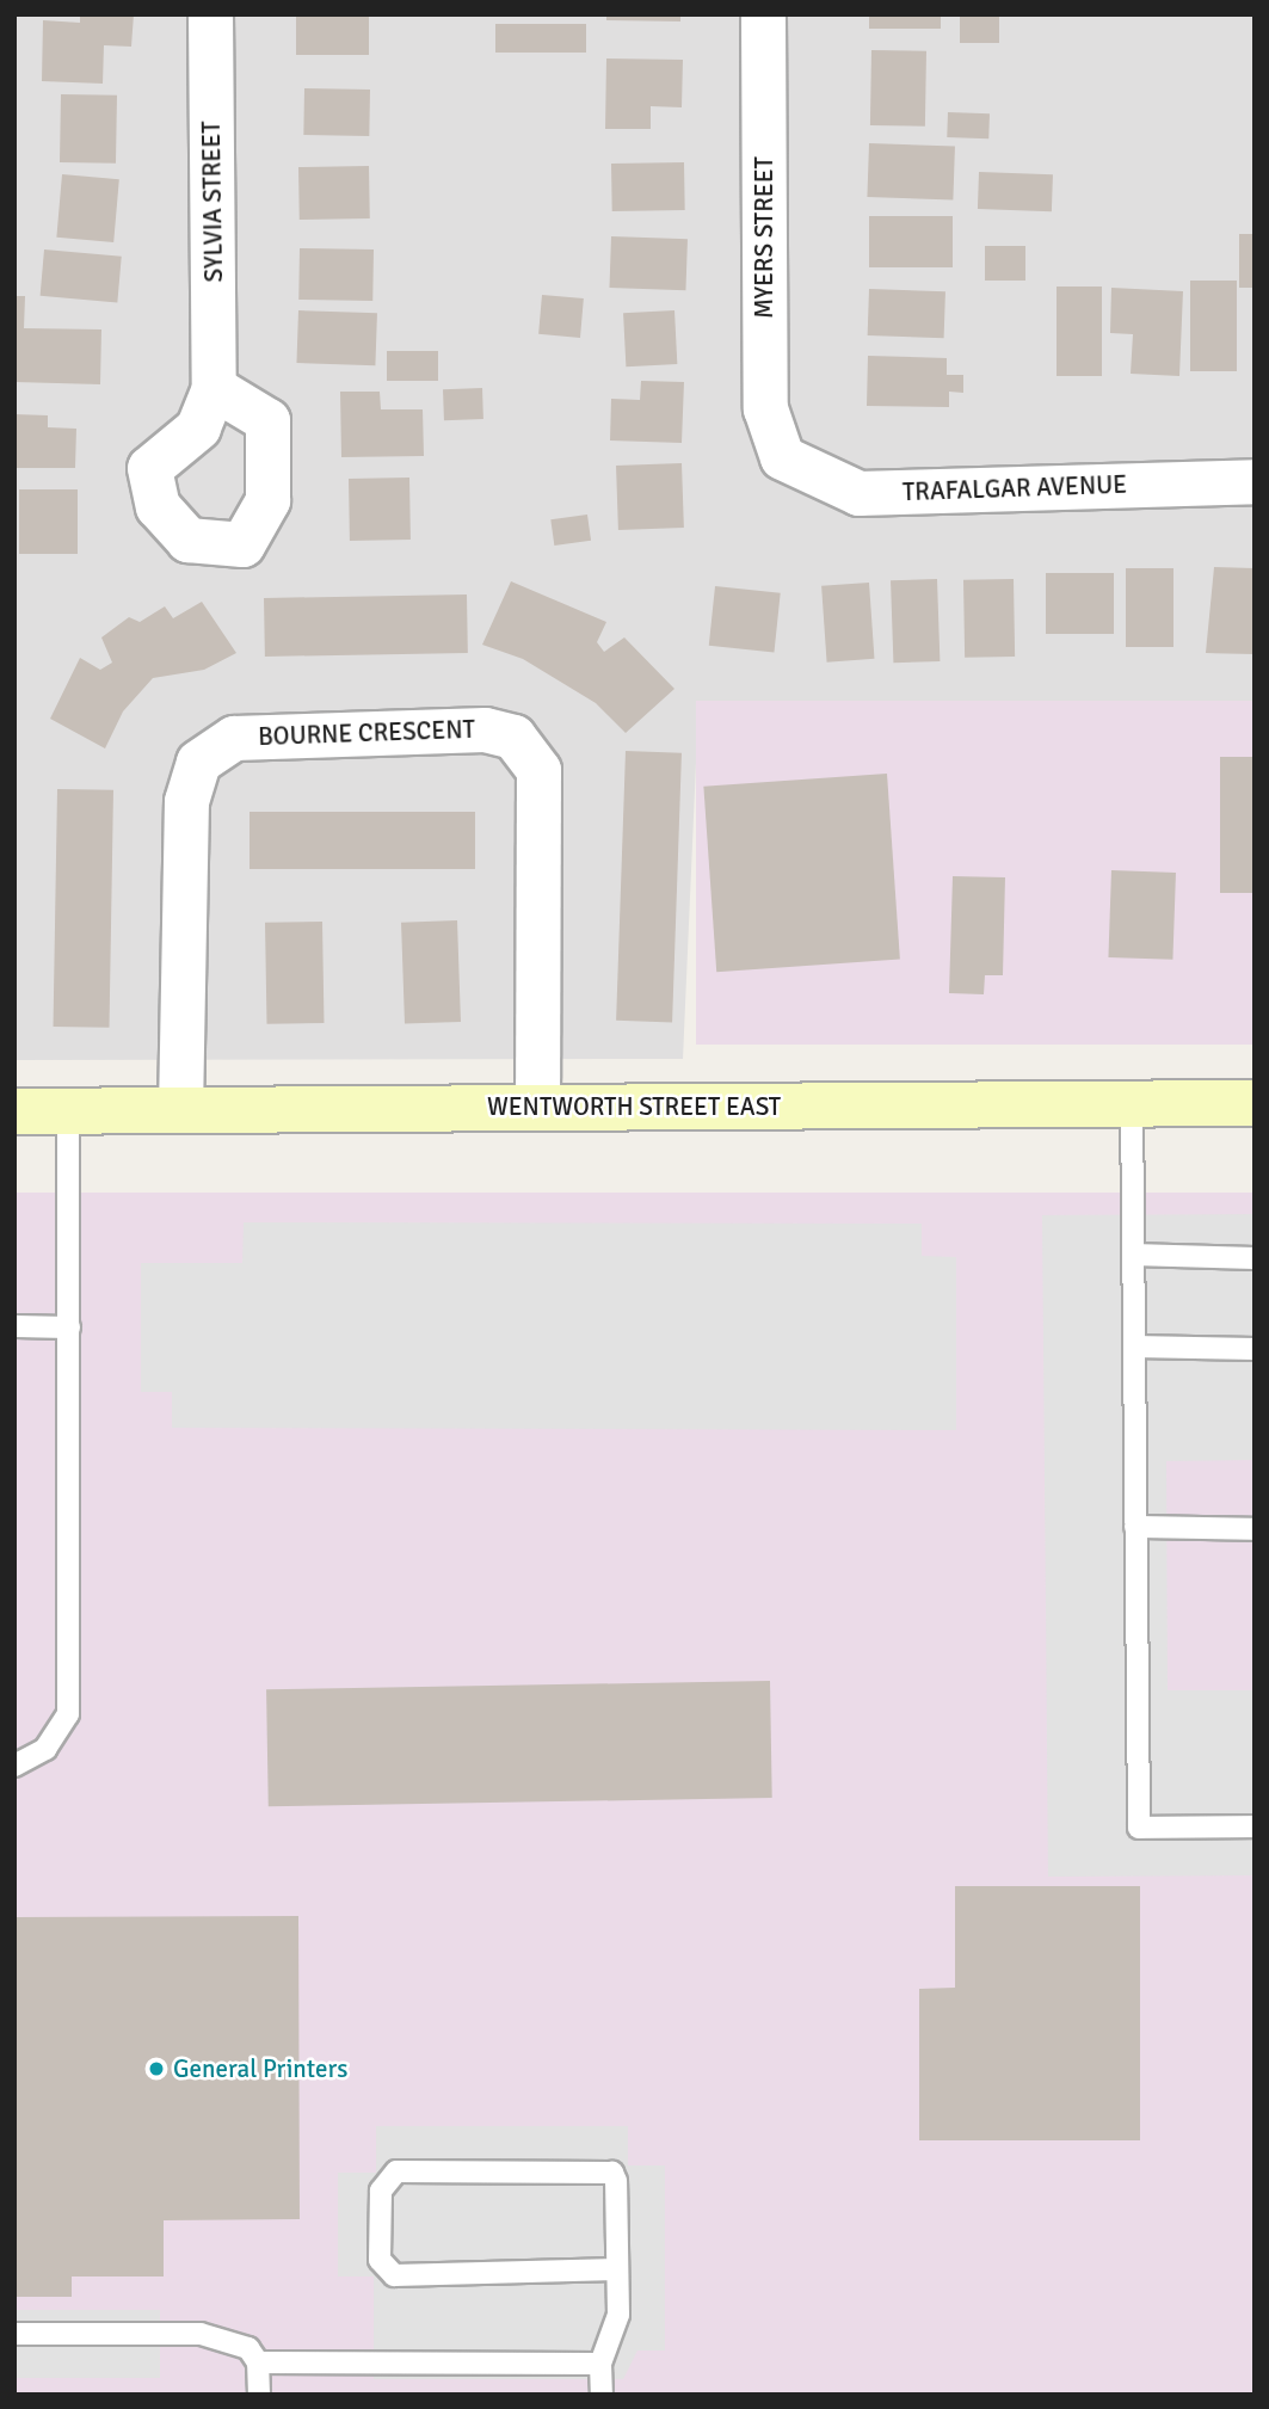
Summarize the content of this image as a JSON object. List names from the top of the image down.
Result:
{
  "streets": {
    "main road": ["WENTWORTH STREET EAST"],
    "street": [
      "SYLVIA STREET",
      "MYERS STREET",
      "TRAFALGAR AVENUE",
      "BOURNE CRESCENT"
    ]
  },
  "crossings": [
    ["MYERS STREET", "TRAFALGAR AVENUE"],
    ["BOURNE CRESCENT", "WENTWORTH STREET EAST"]
  ],
  "places": ["General Printers"]
}
